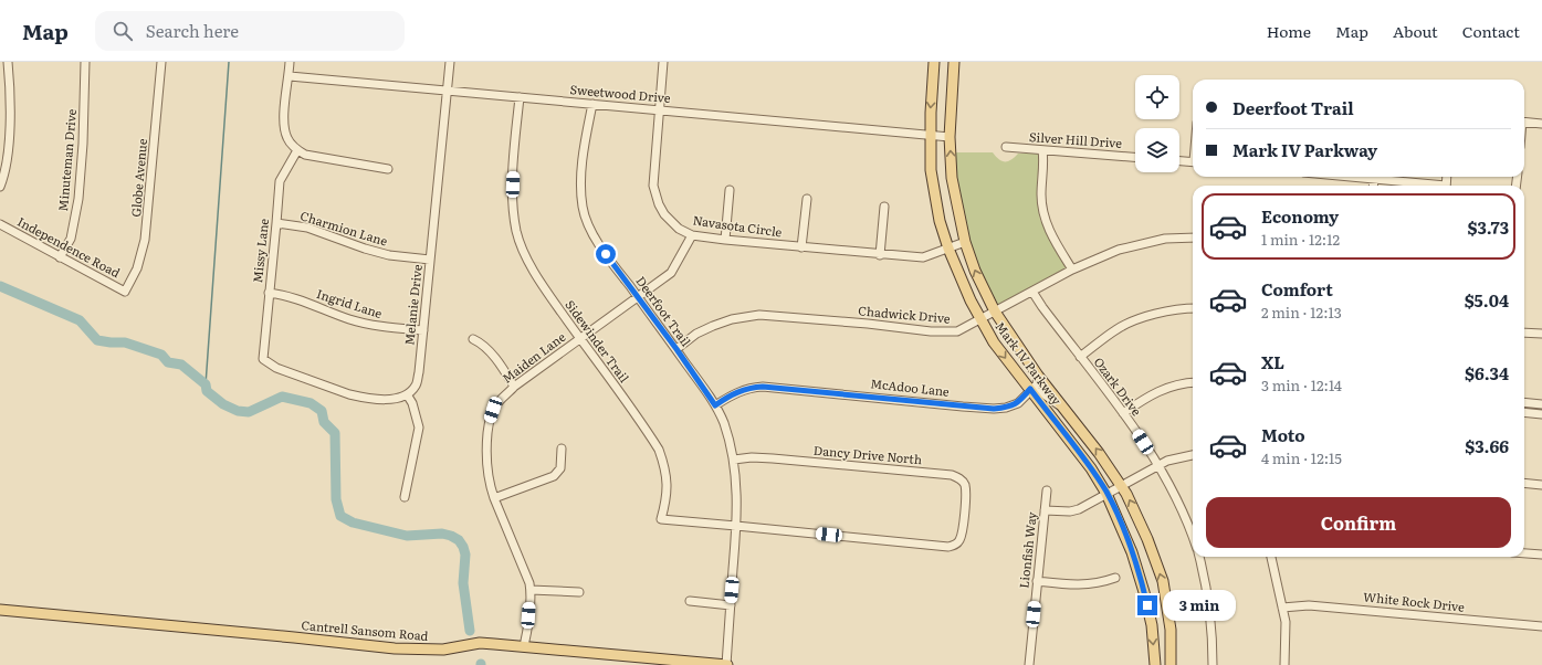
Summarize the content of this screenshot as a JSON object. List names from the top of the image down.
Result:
{
  "streets": {
    "main road": ["Mark IV Parkway", "Cantrell Sansom Road"],
    "street": [
      "Sweetwood Drive",
      "Silver Hill Drive",
      "Minuteman Drive",
      "Globe Avenue",
      "Navasota Circle",
      "Charmion Lane",
      "Independence Road",
      "Missy Lane",
      "Ingrid Lane",
      "Melanie Drive",
      "Deerfoot Trail",
      "Chadwick Drive",
      "Sidewinder Trail",
      "Maiden Lane",
      "Ozark Drive",
      "McAdoo Lane",
      "Dancy Drive North",
      "Lionfish Way",
      "White Rock Drive"
    ]
  },
  "crossings": [
    ["Sweetwood Drive", "Navasota Circle"],
    ["Sweetwood Drive", "Melanie Drive"],
    ["Sweetwood Drive", "Deerfoot Trail"],
    ["Sweetwood Drive", "Sidewinder Trail"],
    ["Sweetwood Drive", "Mark IV Parkway"],
    ["Minuteman Drive", "Independence Road"],
    ["Globe Avenue", "Independence Road"],
    ["Navasota Circle", "Maiden Lane"],
    ["Navasota Circle", "Mark IV Parkway"],
    ["Charmion Lane", "Missy Lane"],
    ["Charmion Lane", "Melanie Drive"],
    ["Missy Lane", "Ingrid Lane"],
    ["Missy Lane", "Melanie Drive"],
    ["Ingrid Lane", "Melanie Drive"],
    ["Deerfoot Trail", "Chadwick Drive"],
    ["Deerfoot Trail", "Sidewinder Trail"],
    ["Deerfoot Trail", "Maiden Lane"],
    ["Deerfoot Trail", "McAdoo Lane"],
    ["Deerfoot Trail", "Dancy Drive North"],
    ["Deerfoot Trail", "Cantrell Sansom Road"],
    ["Chadwick Drive", "Mark IV Parkway"],
    ["Chadwick Drive", "Ozark Drive"],
    ["Sidewinder Trail", "Maiden Lane"],
    ["Sidewinder Trail", "Dancy Drive North"],
    ["Maiden Lane", "Cantrell Sansom Road"],
    ["Mark IV Parkway", "McAdoo Lane"]
  ],
  "page": {
    "header": "Map",
    "search": "Search here",
    "nav": [
      "Home",
      "Map",
      "About",
      "Contact"
    ],
    "banner": ["Deerfoot Trail", "Mark IV Parkway"],
    "list": [
      {
        "name": "Economy",
        "note": "1 min · 12:12",
        "value": "$3.73"
      },
      {
        "name": "Comfort",
        "note": "2 min · 12:13",
        "value": "$5.04"
      },
      {
        "name": "XL",
        "note": "3 min · 12:14",
        "value": "$6.34"
      },
      {
        "name": "Moto",
        "note": "4 min · 12:15",
        "value": "$3.66"
      }
    ],
    "buttons": "Confirm",
    "bubble": "3 min"
  }
}
